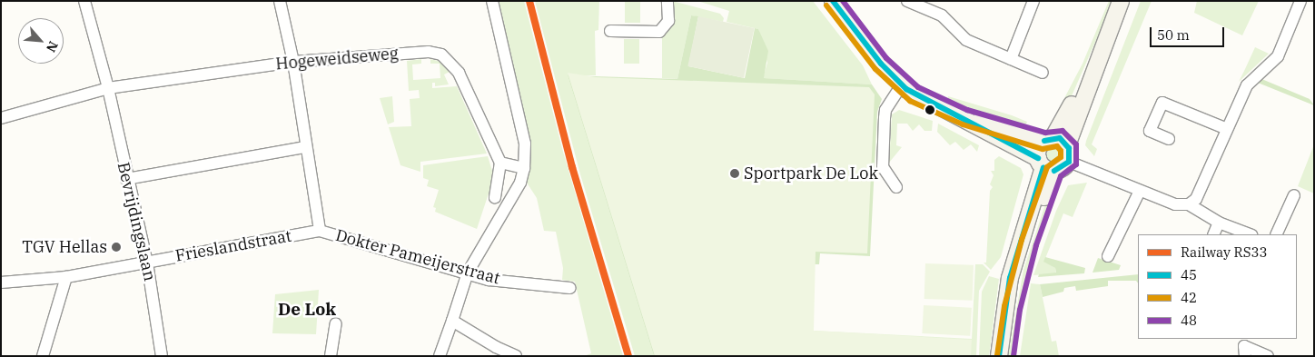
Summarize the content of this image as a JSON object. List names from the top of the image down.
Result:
{
  "streets": {
    "street": [
      "Hogeweidseweg",
      "Bevrijdingslaan",
      "Frieslandstraat",
      "Dokter Pameijerstraat"
    ]
  },
  "crossings": [
    ["Hogeweidseweg", "Bevrijdingslaan"],
    ["Bevrijdingslaan", "Frieslandstraat"],
    ["Frieslandstraat", "Dokter Pameijerstraat"]
  ],
  "districts": ["De Lok"],
  "places": ["Sportpark De Lok", "TGV Hellas"],
  "lines": [
    "rail line RS33",
    "transit line 45",
    "transit line 48",
    "transit line 42"
  ],
  "legend": [
    "Railway RS33",
    "45",
    "42",
    "48"
  ],
  "scale_bar": "50 m",
  "north": "bottom right"
}
